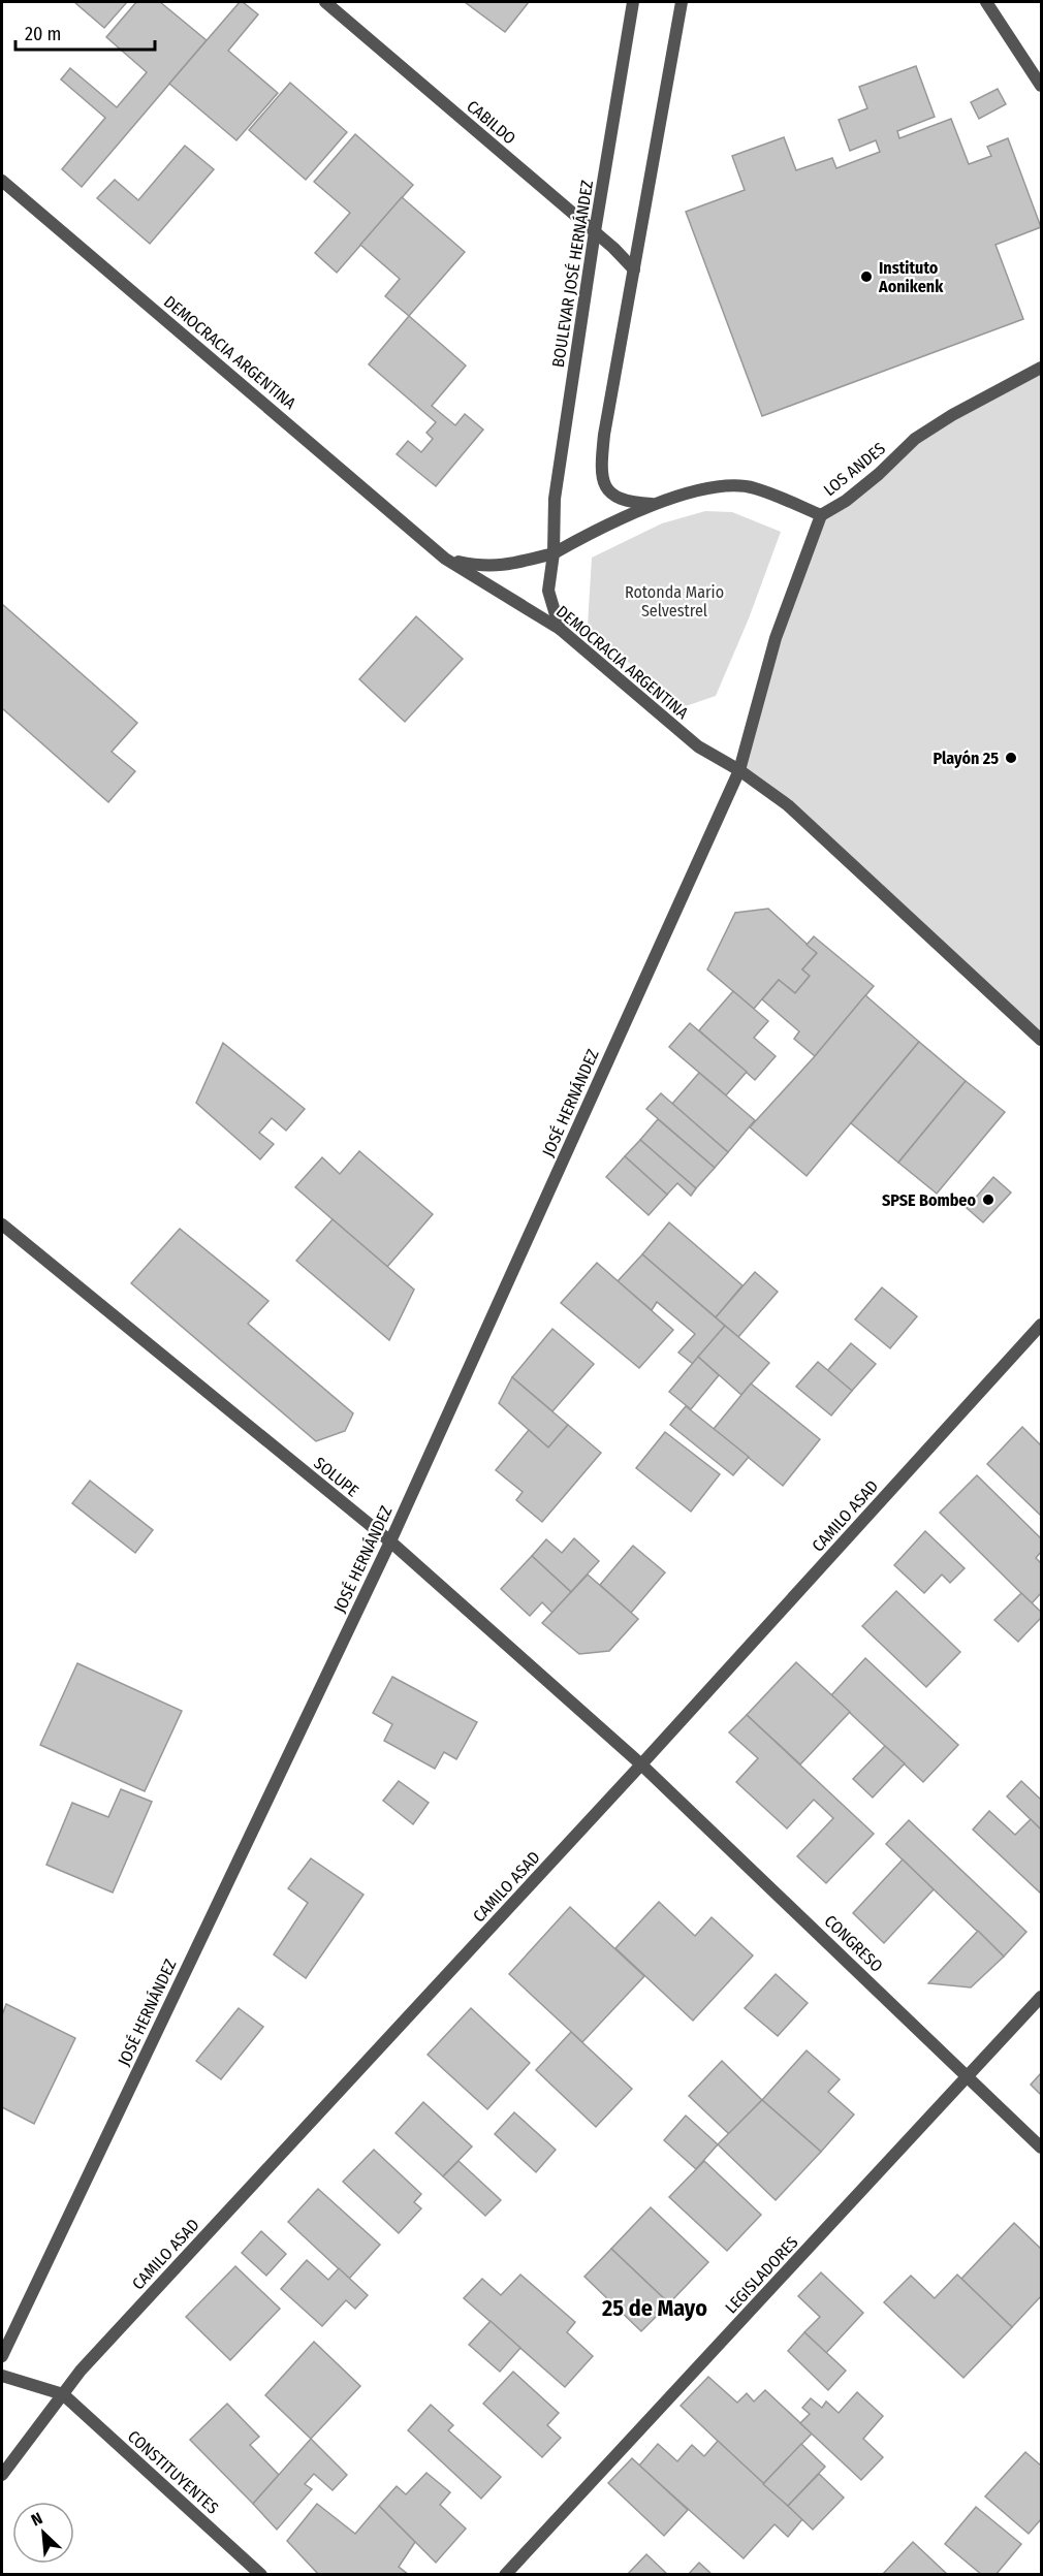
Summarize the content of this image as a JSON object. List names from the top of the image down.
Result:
{
  "streets": {
    "street": [
      "CABILDO",
      "BOULEVAR JOSÉ HERNÁNDEZ",
      "DEMOCRACIA ARGENTINA",
      "LOS ANDES",
      "JOSÉ HERNÁNDEZ",
      "SOLUPE",
      "CAMILO ASAD",
      "CONGRESO",
      "LEGISLADORES",
      "CONSTITUYENTES"
    ]
  },
  "crossings": [
    ["CABILDO", "BOULEVAR JOSÉ HERNÁNDEZ"],
    ["BOULEVAR JOSÉ HERNÁNDEZ", "DEMOCRACIA ARGENTINA"],
    ["DEMOCRACIA ARGENTINA", "LOS ANDES"],
    ["DEMOCRACIA ARGENTINA", "JOSÉ HERNÁNDEZ"],
    ["LOS ANDES", "JOSÉ HERNÁNDEZ"],
    ["JOSÉ HERNÁNDEZ", "SOLUPE"],
    ["SOLUPE", "CAMILO ASAD"],
    ["SOLUPE", "CONGRESO"],
    ["CAMILO ASAD", "CONGRESO"],
    ["CAMILO ASAD", "CONSTITUYENTES"],
    ["CONGRESO", "LEGISLADORES"]
  ],
  "districts": ["25 de Mayo"],
  "parks": ["Rotonda Mario Selvestrel"],
  "places": ["Instituto Aonikenk", "Playón 25", "SPSE Bombeo"],
  "scale_bar": "20 m",
  "north": "top left"
}
